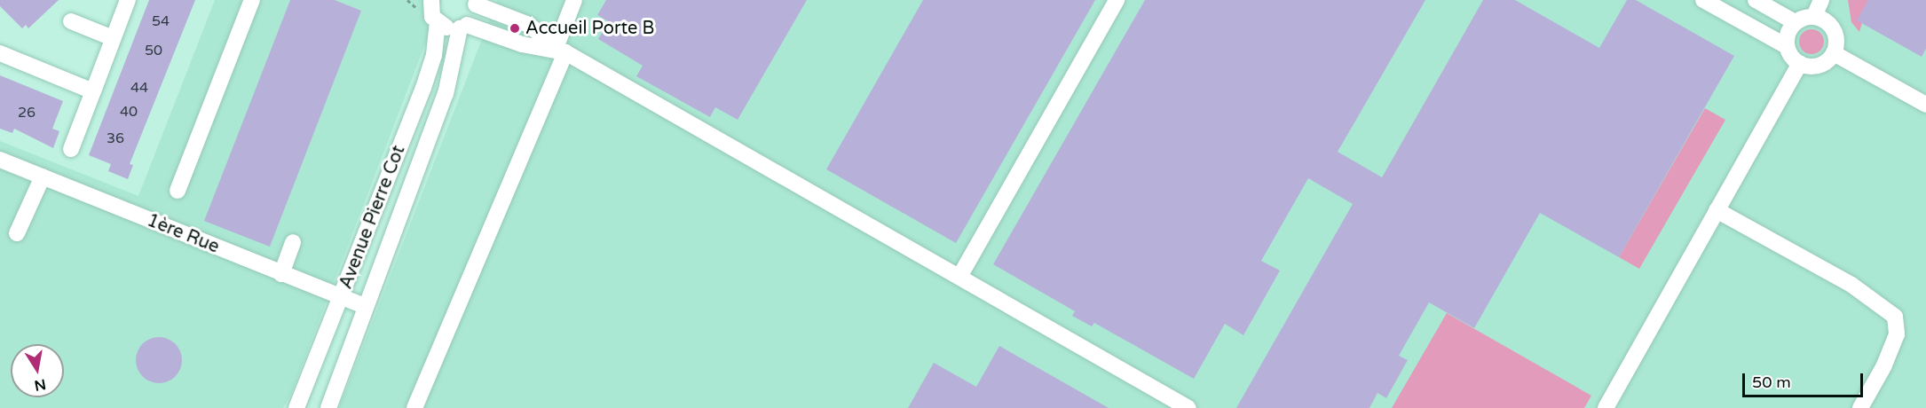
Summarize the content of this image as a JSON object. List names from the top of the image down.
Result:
{
  "streets": {
    "street": ["Avenue Pierre Cot", "1ère Rue"]
  },
  "crossings": [
    ["Avenue Pierre Cot", "1ère Rue"]
  ],
  "places": ["Accueil Porte B"],
  "house_numbers": [
    "54",
    "50",
    "44",
    "40",
    "26",
    "36"
  ],
  "scale_bar": "50 m",
  "north": "bottom"
}
